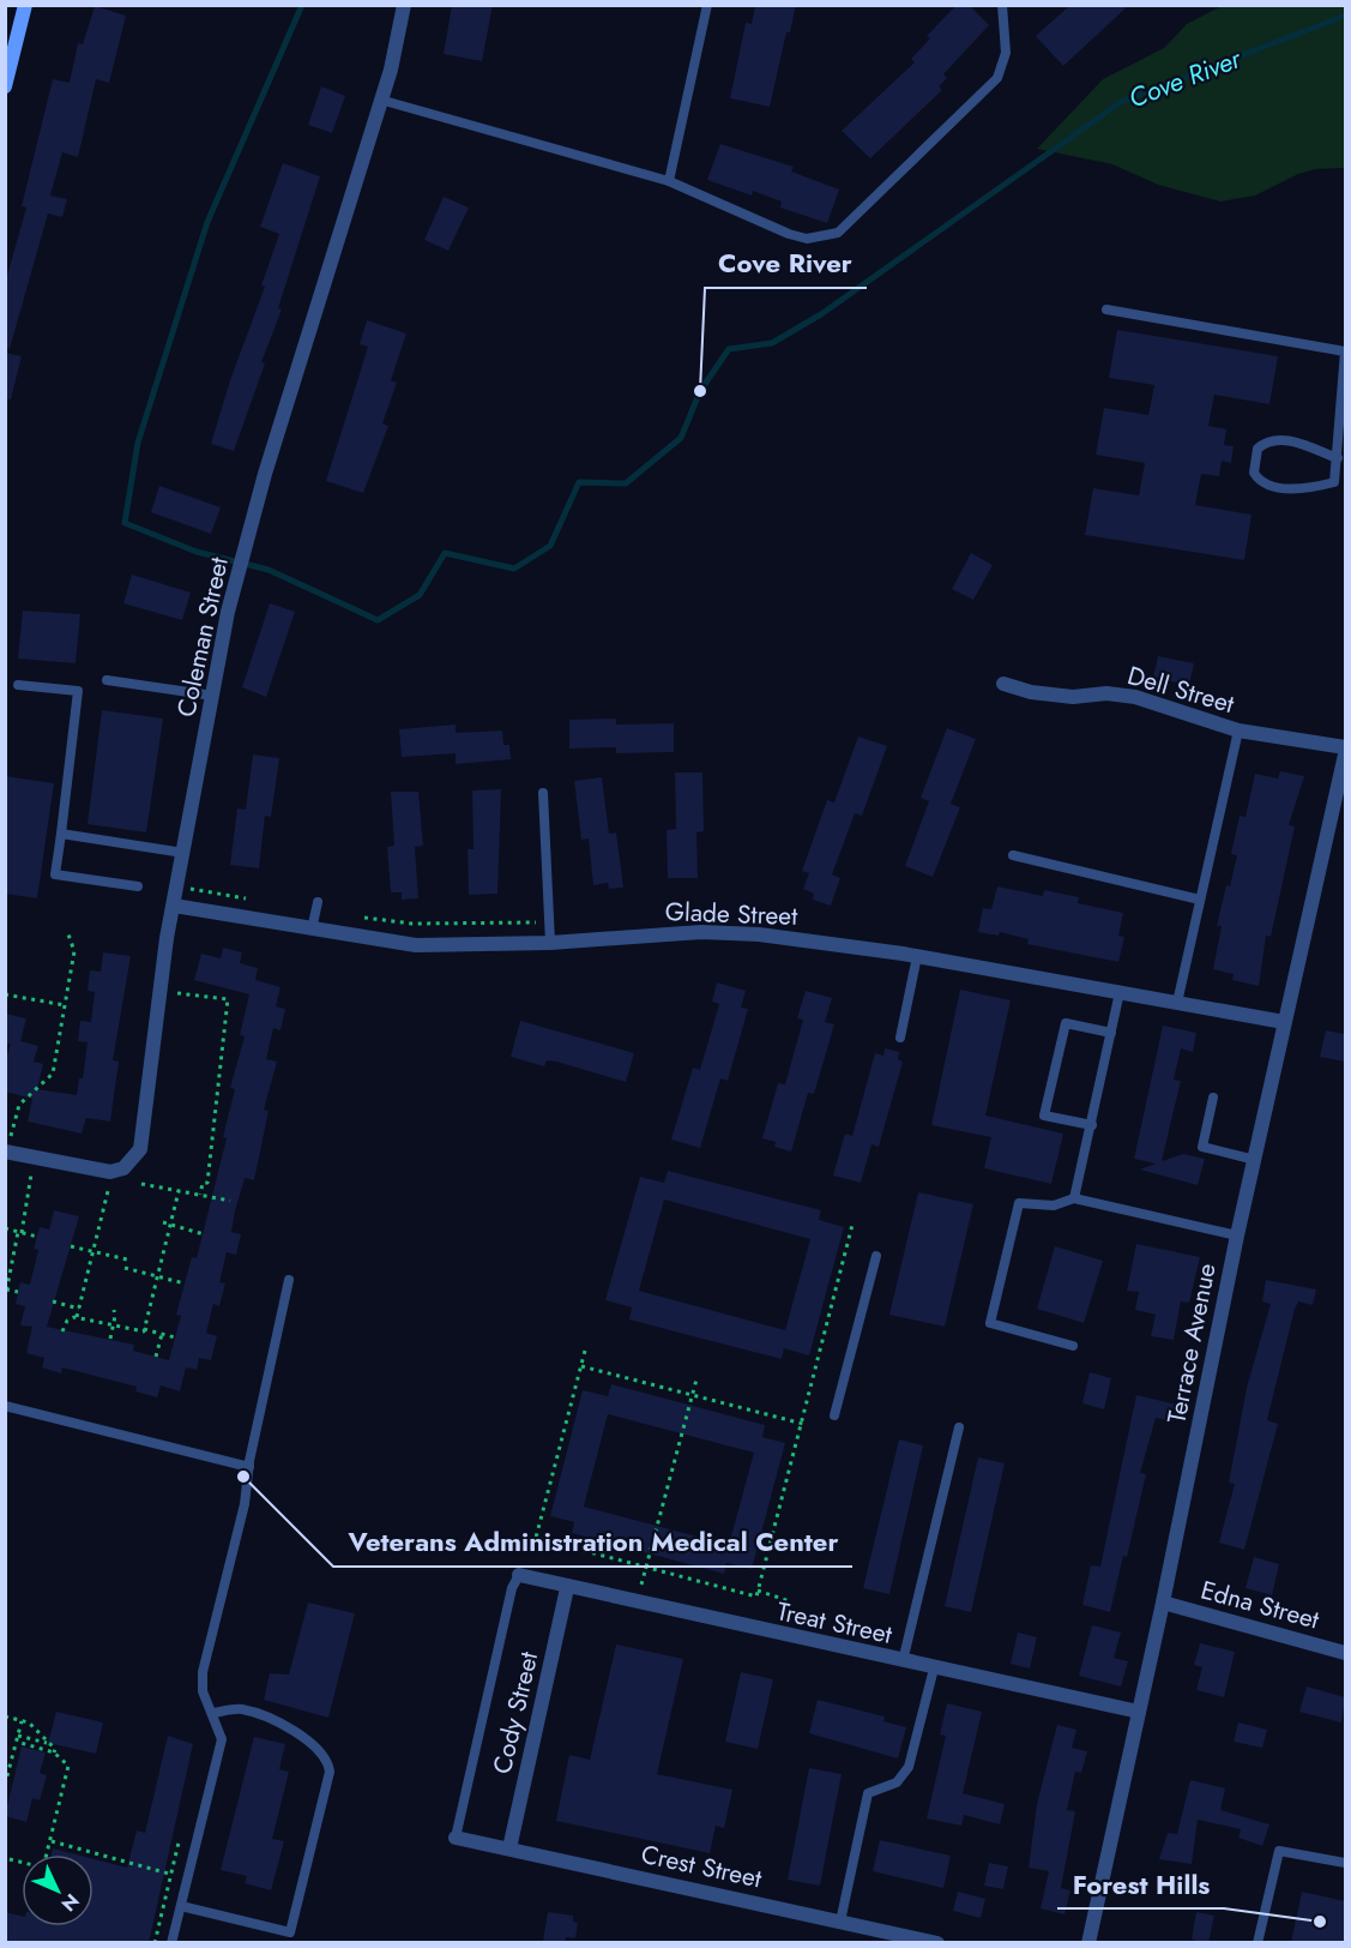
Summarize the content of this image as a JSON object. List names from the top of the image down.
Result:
{
  "streets": {
    "street": [
      "Coleman Street",
      "Dell Street",
      "Glade Street",
      "Terrace Avenue",
      "Edna Street",
      "Treat Street",
      "Cody Street",
      "Crest Street"
    ]
  },
  "crossings": [
    ["Coleman Street", "Glade Street"],
    ["Glade Street", "Terrace Avenue"],
    ["Terrace Avenue", "Edna Street"],
    ["Terrace Avenue", "Treat Street"],
    ["Treat Street", "Cody Street"],
    ["Cody Street", "Crest Street"]
  ],
  "water": ["Cove River"],
  "places": ["Cove River", "Veterans Administration Medical Center", "Forest Hills"],
  "north": "bottom right"
}
